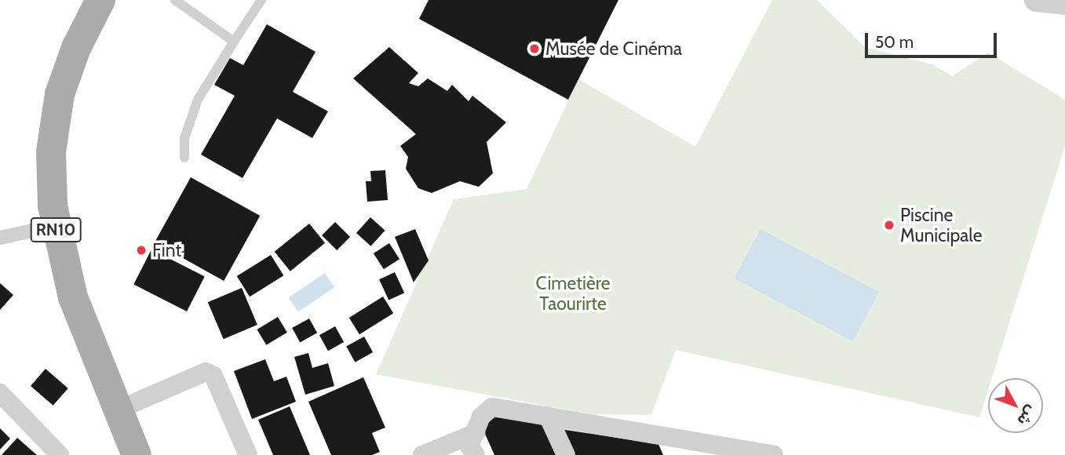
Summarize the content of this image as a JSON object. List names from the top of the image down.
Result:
{
  "streets": {
    "main road": ["RN10"]
  },
  "parks": ["Cimetière Taourirte"],
  "places": ["Musée de Cinéma", "Piscine Municipale", "Fint"],
  "scale_bar": "50 m",
  "north": "bottom right"
}
